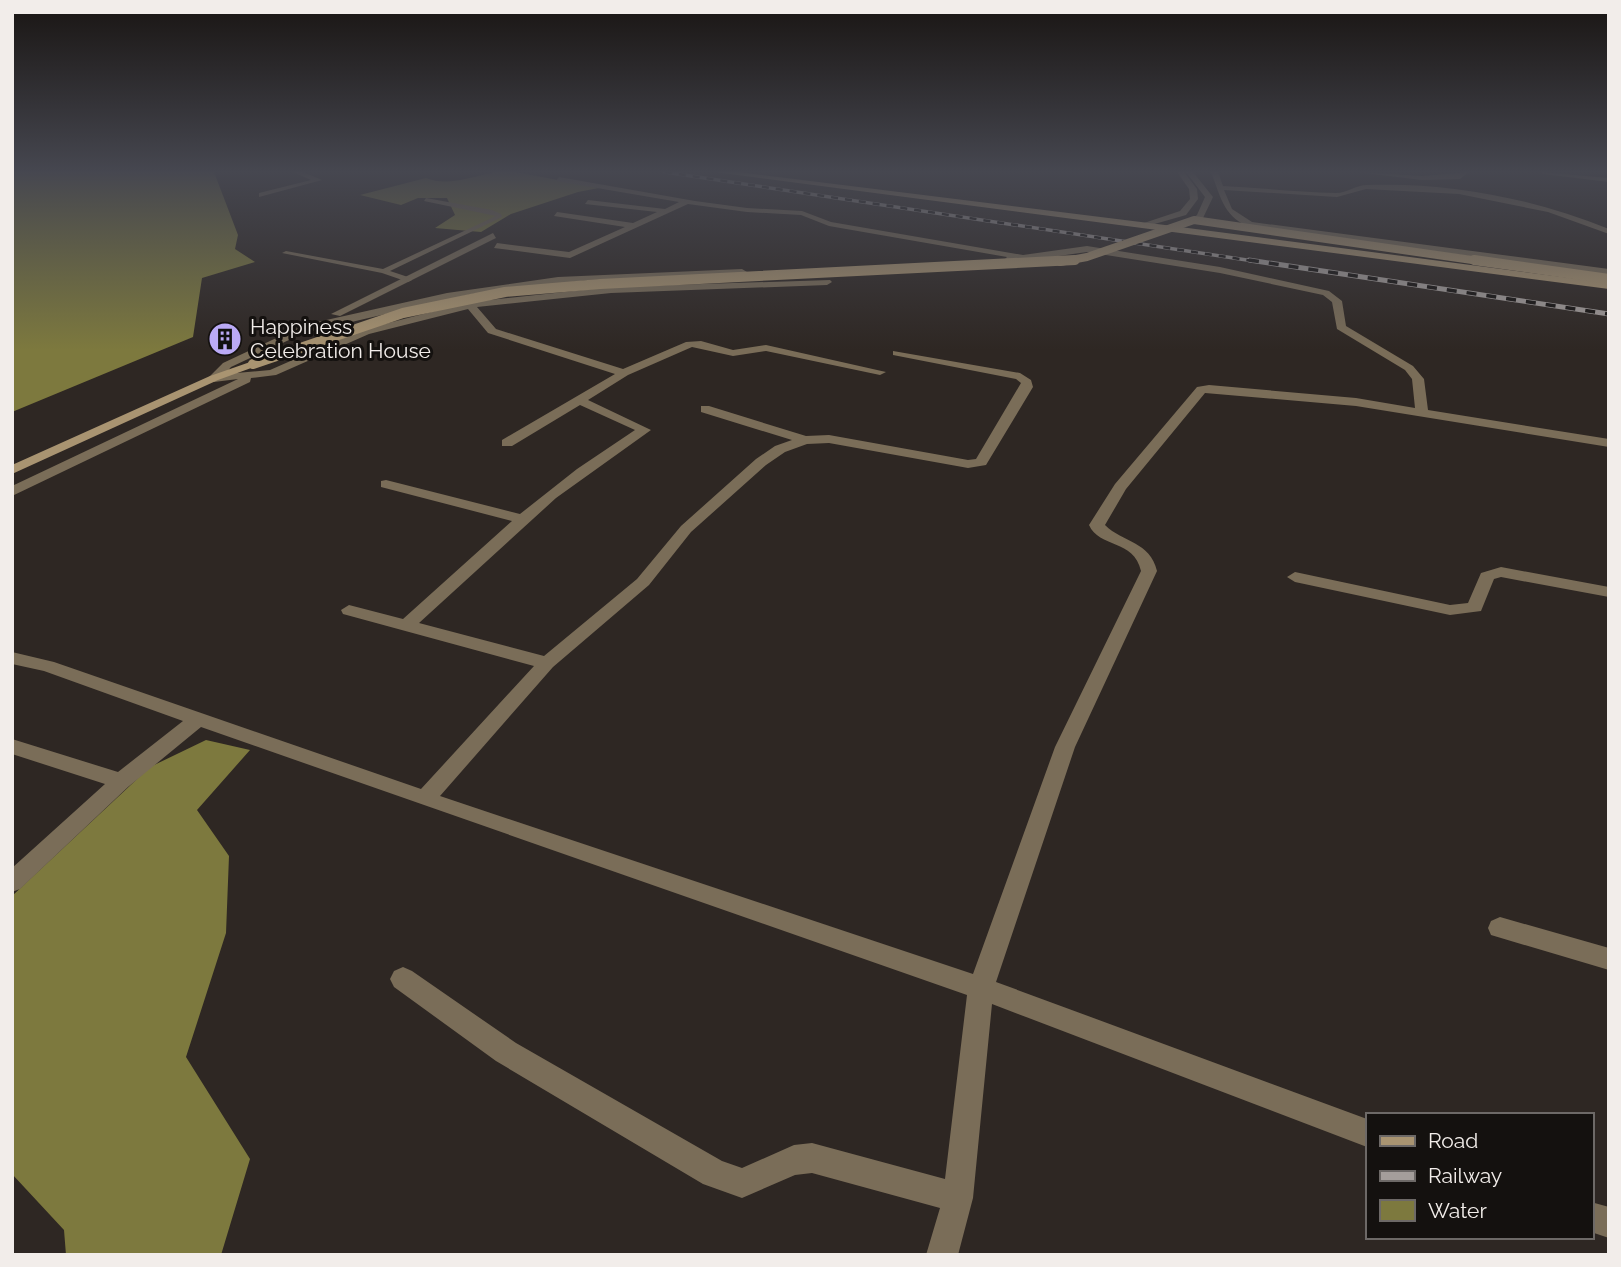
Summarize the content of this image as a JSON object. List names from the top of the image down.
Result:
{
  "places": {
    "building": ["Happiness Celebration House"]
  },
  "legend": ["Road", "Railway", "Water"]
}
